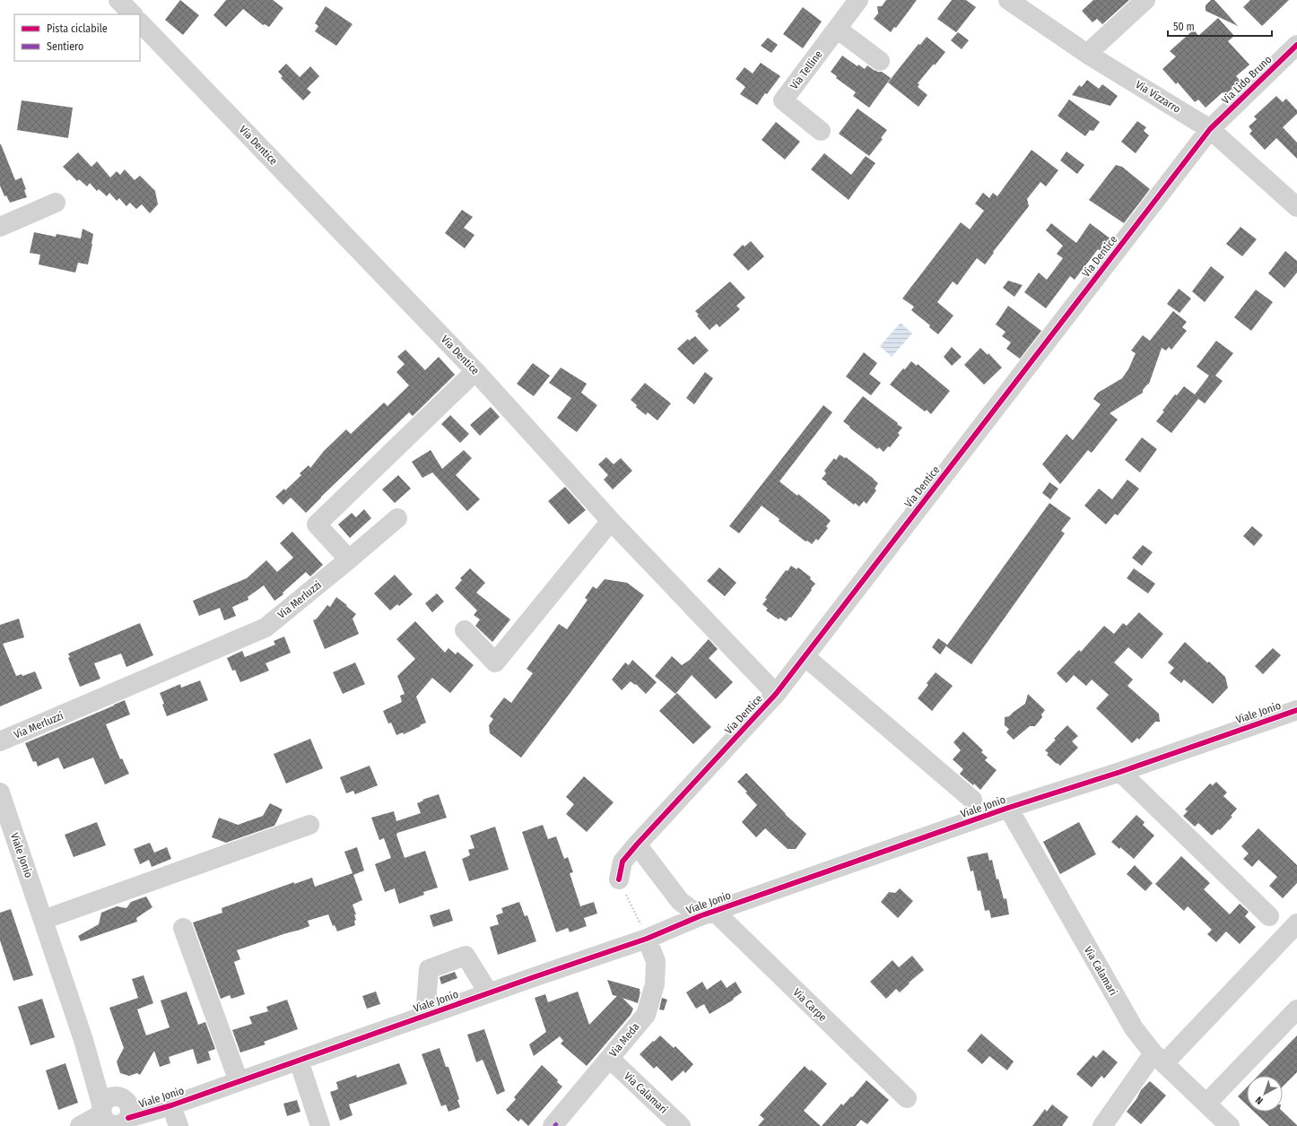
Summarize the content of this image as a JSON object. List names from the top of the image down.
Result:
{
  "streets": {
    "street": [
      "Via Telline",
      "Via Lido Bruno",
      "Via Vizzarro",
      "Via Dentice",
      "Via Merluzzi",
      "Viale Jonio",
      "Via Calamari",
      "Via Carpe",
      "Via Meda"
    ]
  },
  "crossings": [
    ["Via Lido Bruno", "Via Vizzarro"],
    ["Via Lido Bruno", "Via Dentice"],
    ["Via Vizzarro", "Via Dentice"],
    ["Viale Jonio", "Via Calamari"],
    ["Viale Jonio", "Via Carpe"],
    ["Viale Jonio", "Via Meda"],
    ["Via Calamari", "Via Meda"]
  ],
  "legend": ["Pista ciclabile", "Sentiero"],
  "scale_bar": "50 m",
  "north": "bottom left"
}
